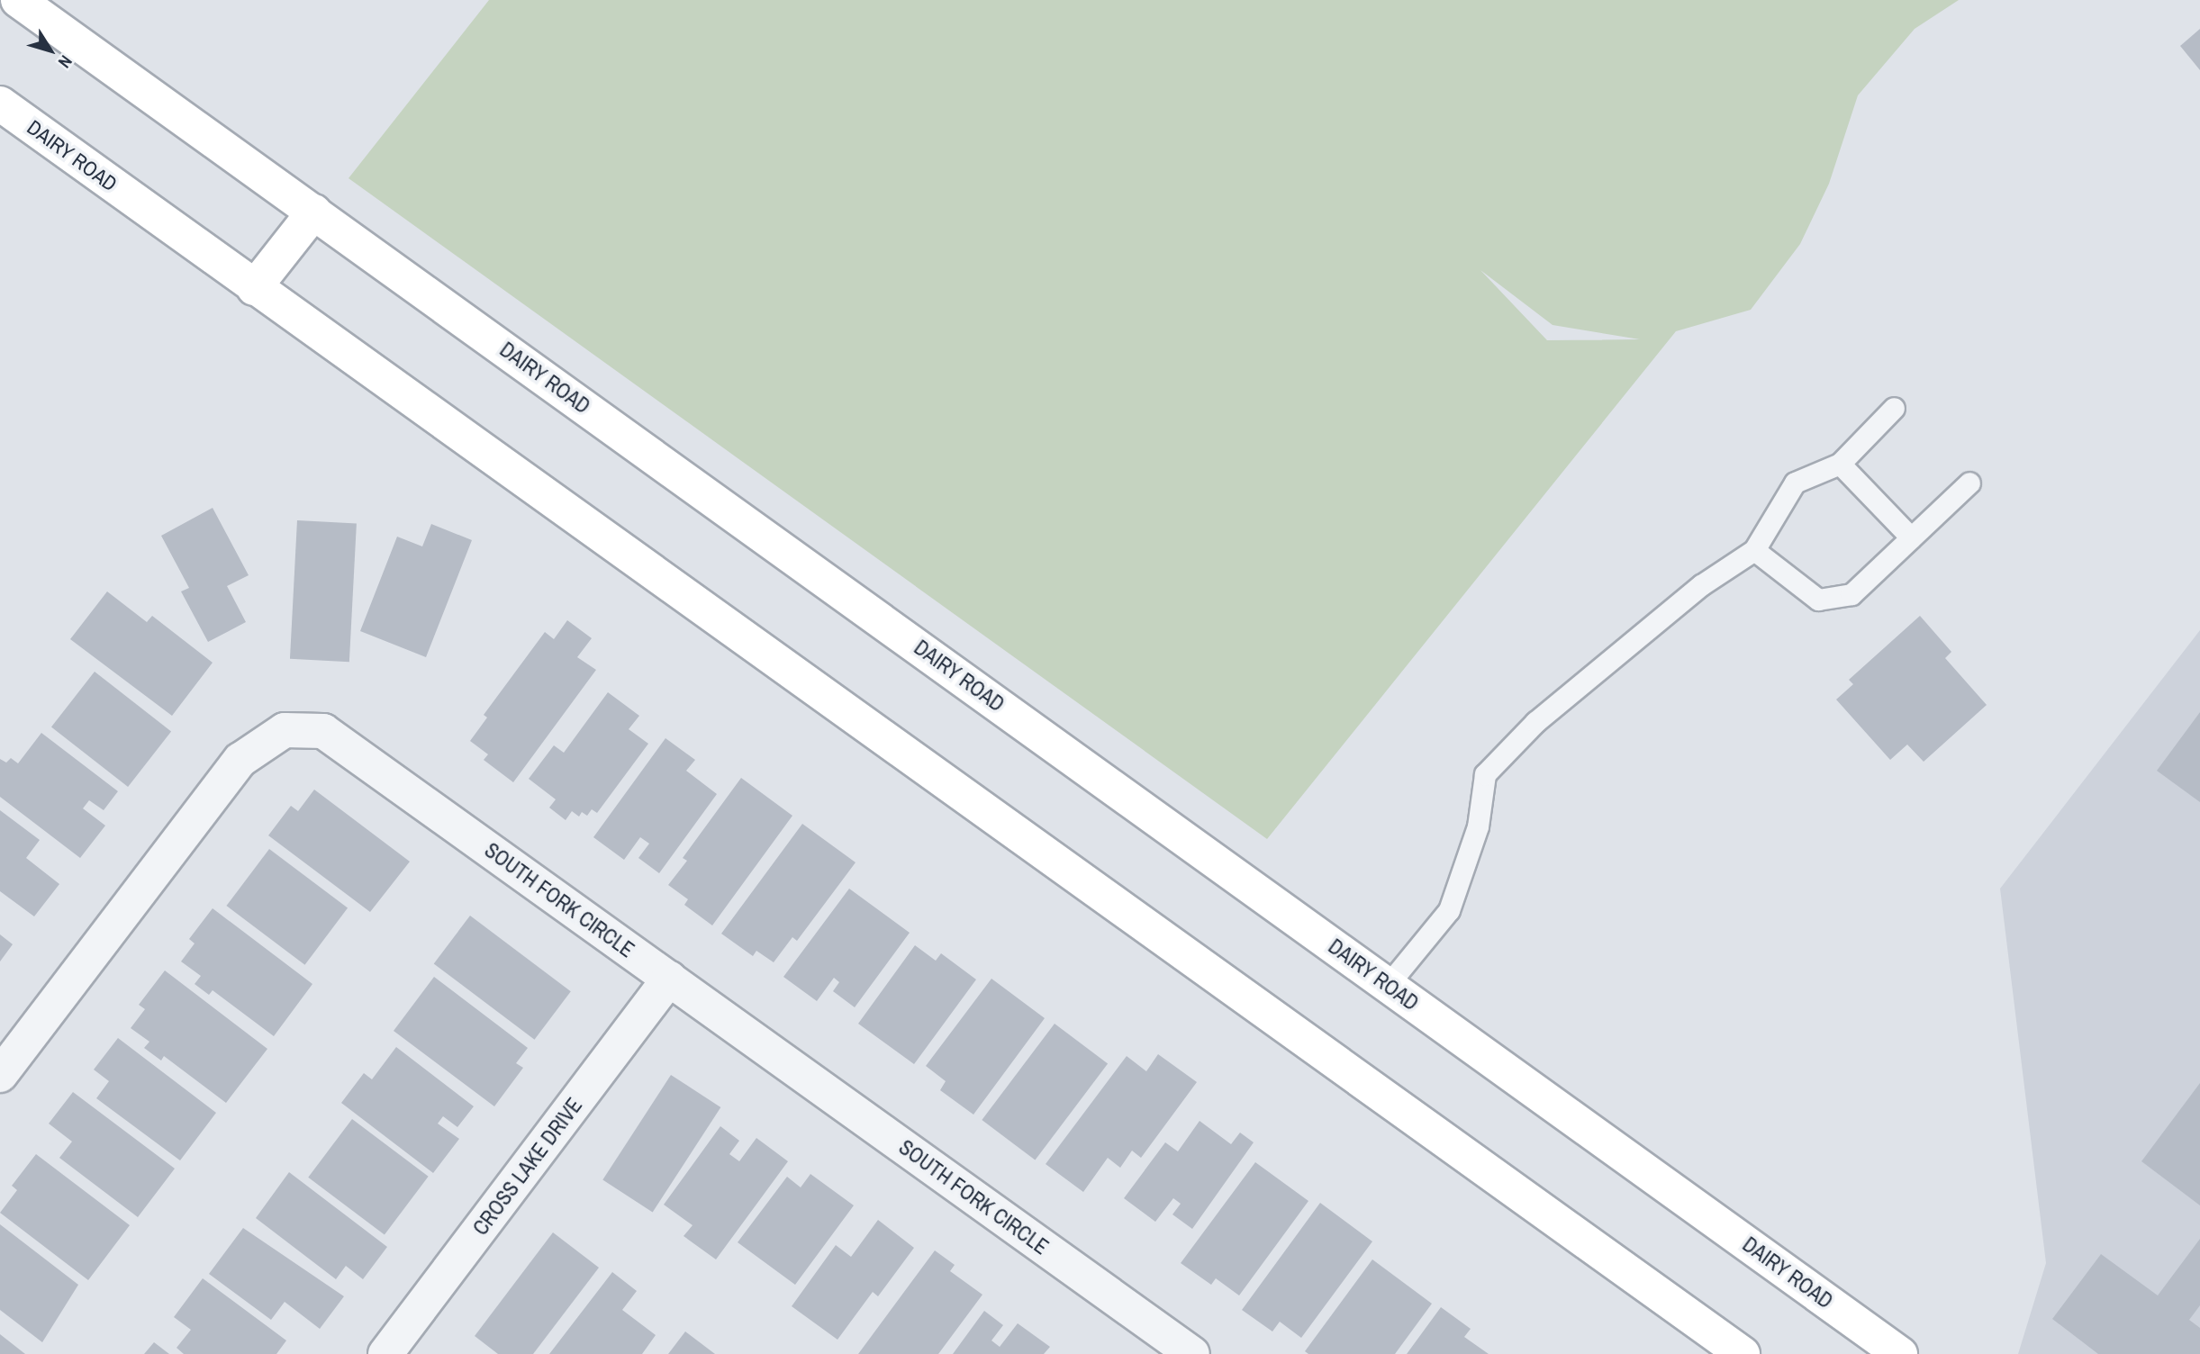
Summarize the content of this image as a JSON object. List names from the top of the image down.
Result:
{
  "streets": {
    "street": ["DAIRY ROAD", "SOUTH FORK CIRCLE", "CROSS LAKE DRIVE"]
  },
  "crossings": [
    ["SOUTH FORK CIRCLE", "CROSS LAKE DRIVE"]
  ],
  "north": "bottom right"
}
